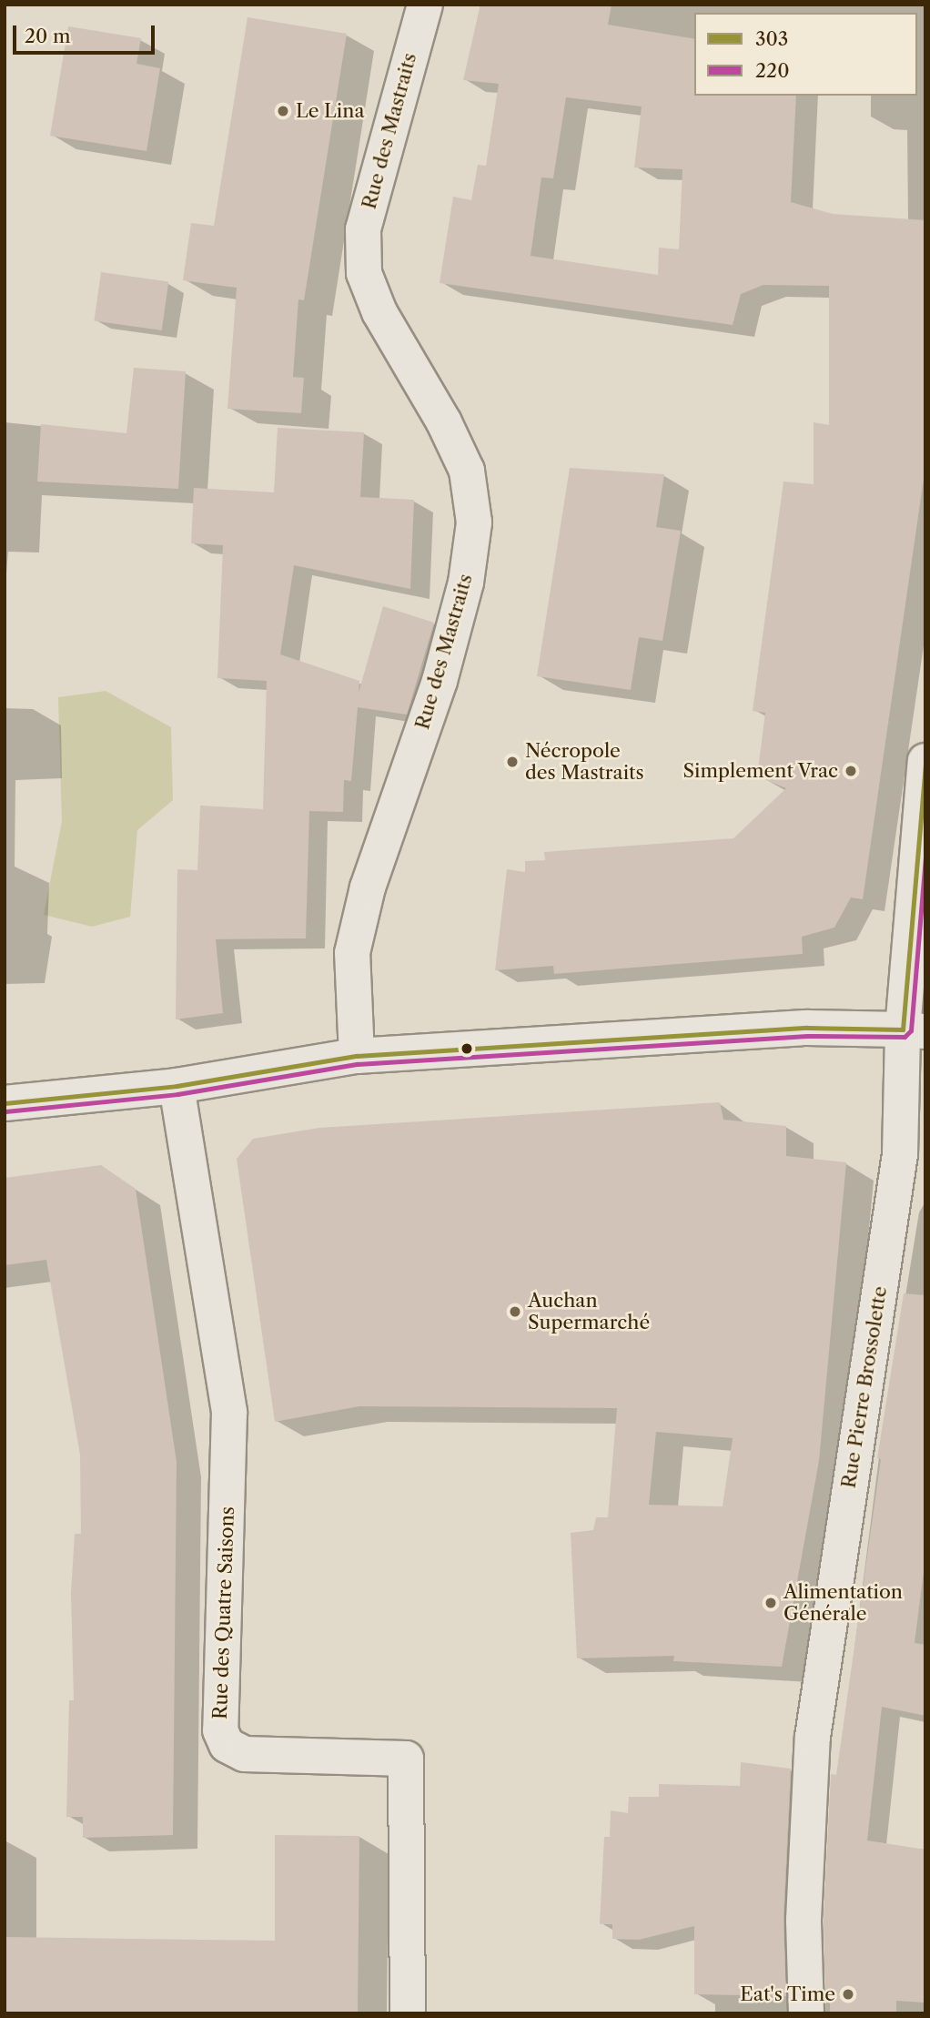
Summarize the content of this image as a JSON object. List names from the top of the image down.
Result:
{
  "streets": {
    "street": ["Rue des Mastraits", "Rue Pierre Brossolette", "Rue des Quatre Saisons"]
  },
  "places": [
    "Le Lina",
    "Nécropole des Mastraits",
    "Simplement Vrac",
    "Auchan Supermarché",
    "Alimentation Générale",
    "Eat's Time"
  ],
  "lines": ["transit line 303", "transit line 220"],
  "legend": ["303", "220"],
  "scale_bar": "20 m"
}
